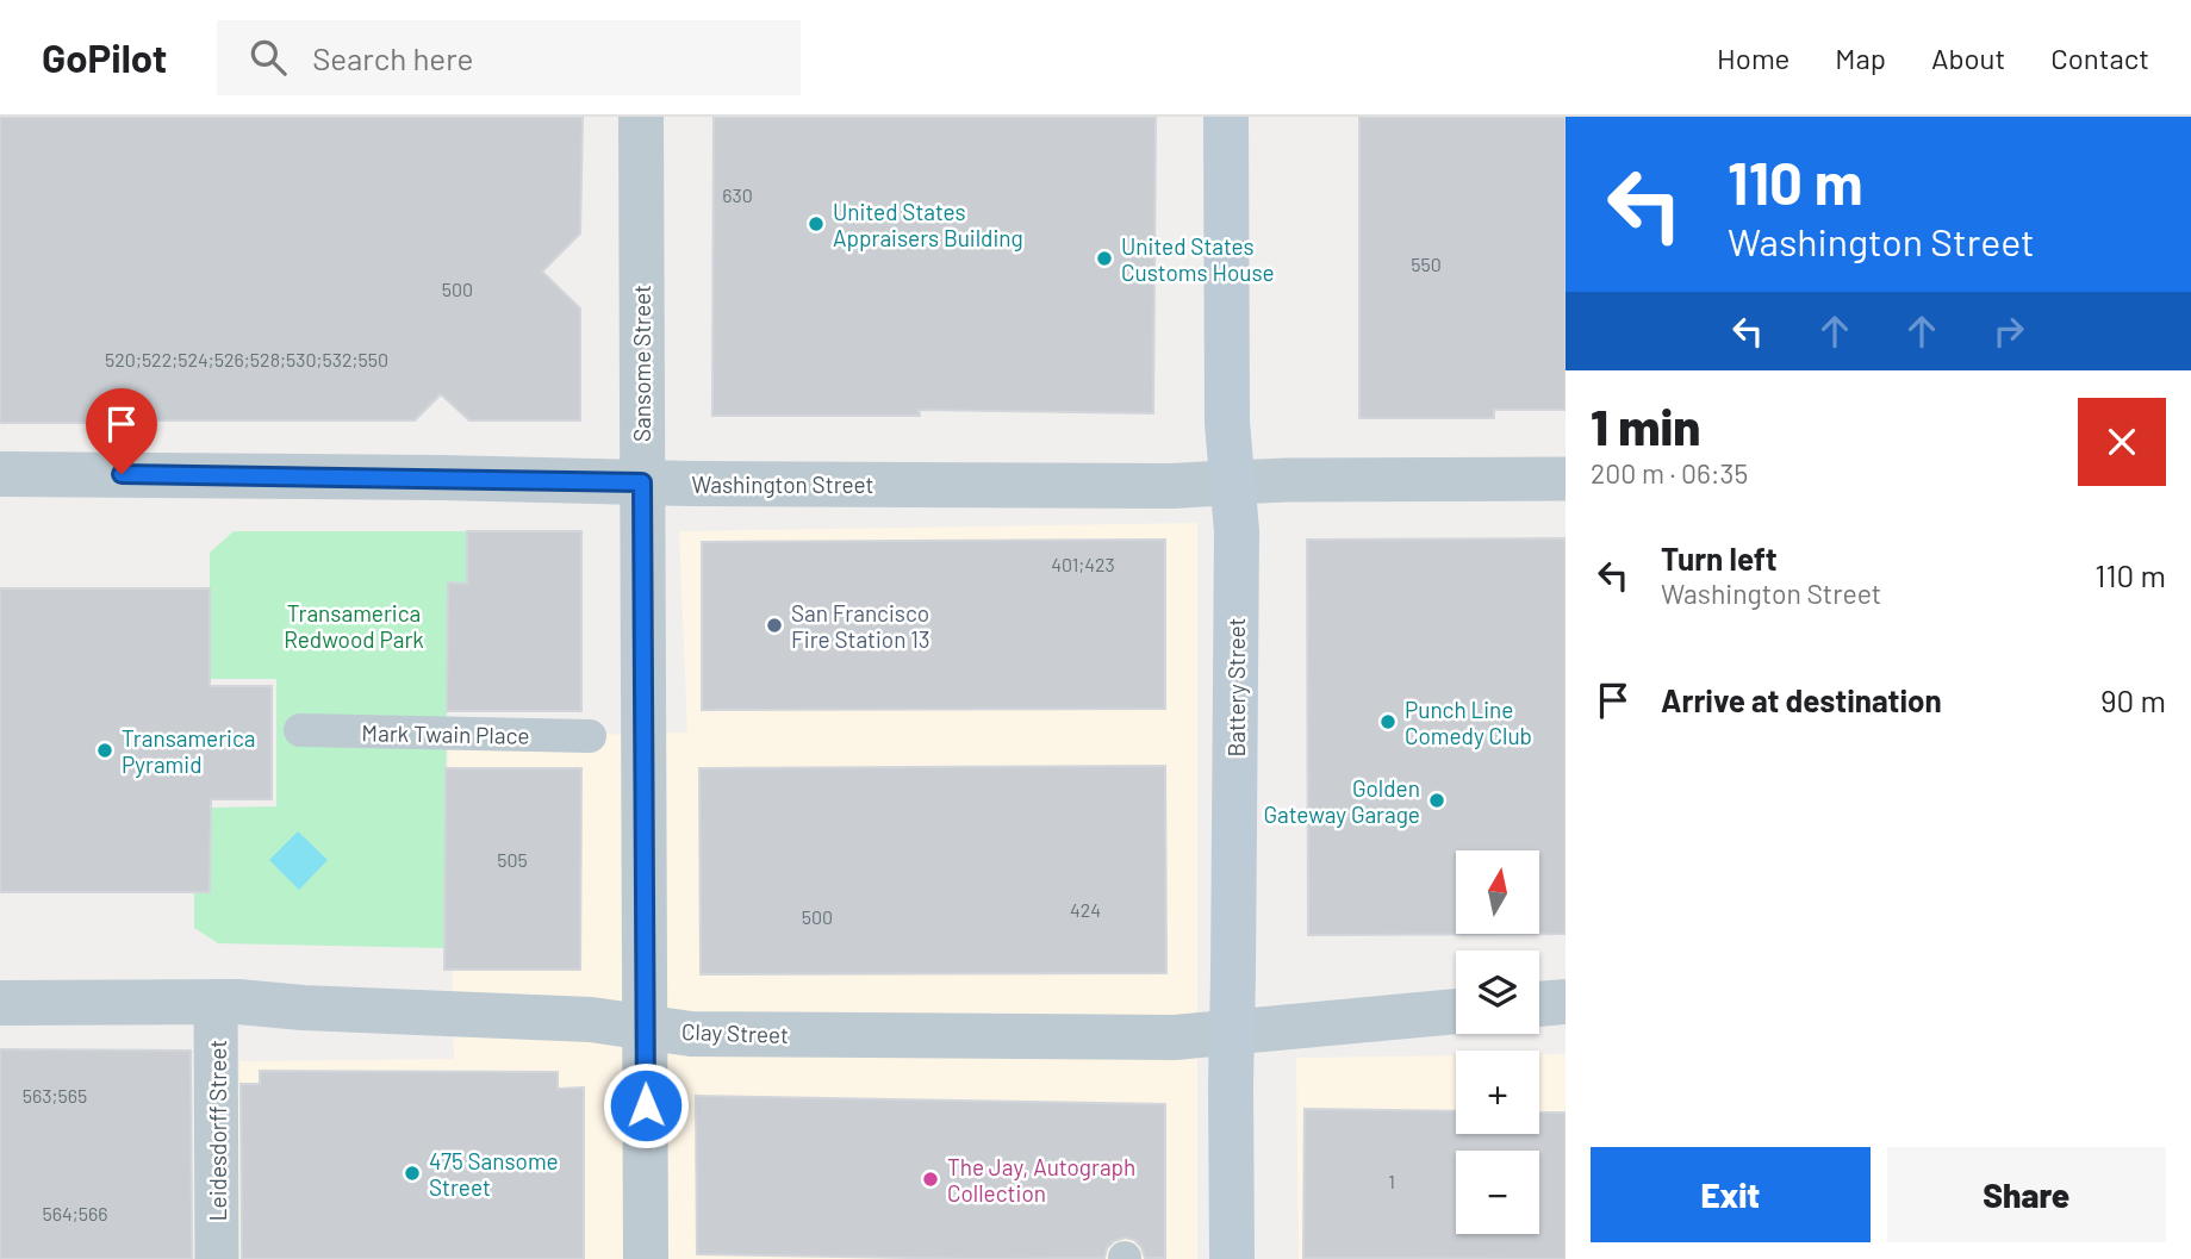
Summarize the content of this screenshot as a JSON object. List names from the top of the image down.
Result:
{
  "streets": {
    "main road": ["Battery Street"],
    "street": [
      "Sansome Street",
      "Washington Street",
      "Mark Twain Place",
      "Clay Street",
      "Leidesdorff Street"
    ]
  },
  "crossings": [
    ["Sansome Street", "Washington Street"],
    ["Sansome Street", "Clay Street"],
    ["Washington Street", "Battery Street"],
    ["Battery Street", "Clay Street"],
    ["Clay Street", "Leidesdorff Street"]
  ],
  "parks": ["Transamerica Redwood Park"],
  "places": [
    "United States Appraisers Building",
    "United States Customs House",
    "San Francisco Fire Station 13",
    "Punch Line Comedy Club",
    "Transamerica Pyramid",
    "Golden Gateway Garage",
    "475 Sansome Street",
    "The Jay, Autograph Collection"
  ],
  "house_numbers": [
    "630",
    "550",
    "500",
    "520;522;524;526;528;530;532;550",
    "401;423",
    "505",
    "424",
    "500",
    "563;565",
    "1",
    "564;566"
  ],
  "north": "top",
  "page": {
    "header": "GoPilot",
    "search": "Search here",
    "nav": [
      "Home",
      "Map",
      "About",
      "Contact"
    ],
    "turn": ["110 m", "Washington Street"],
    "heading": ["1 min", "200 m · 06:35"],
    "list": [
      {
        "name": "Turn left",
        "note": "Washington Street",
        "value": "110 m"
      },
      {
        "name": "Arrive at destination",
        "value": "90 m"
      }
    ],
    "map_buttons": ["+", "−"],
    "buttons": ["Exit", "Share"]
  }
}
